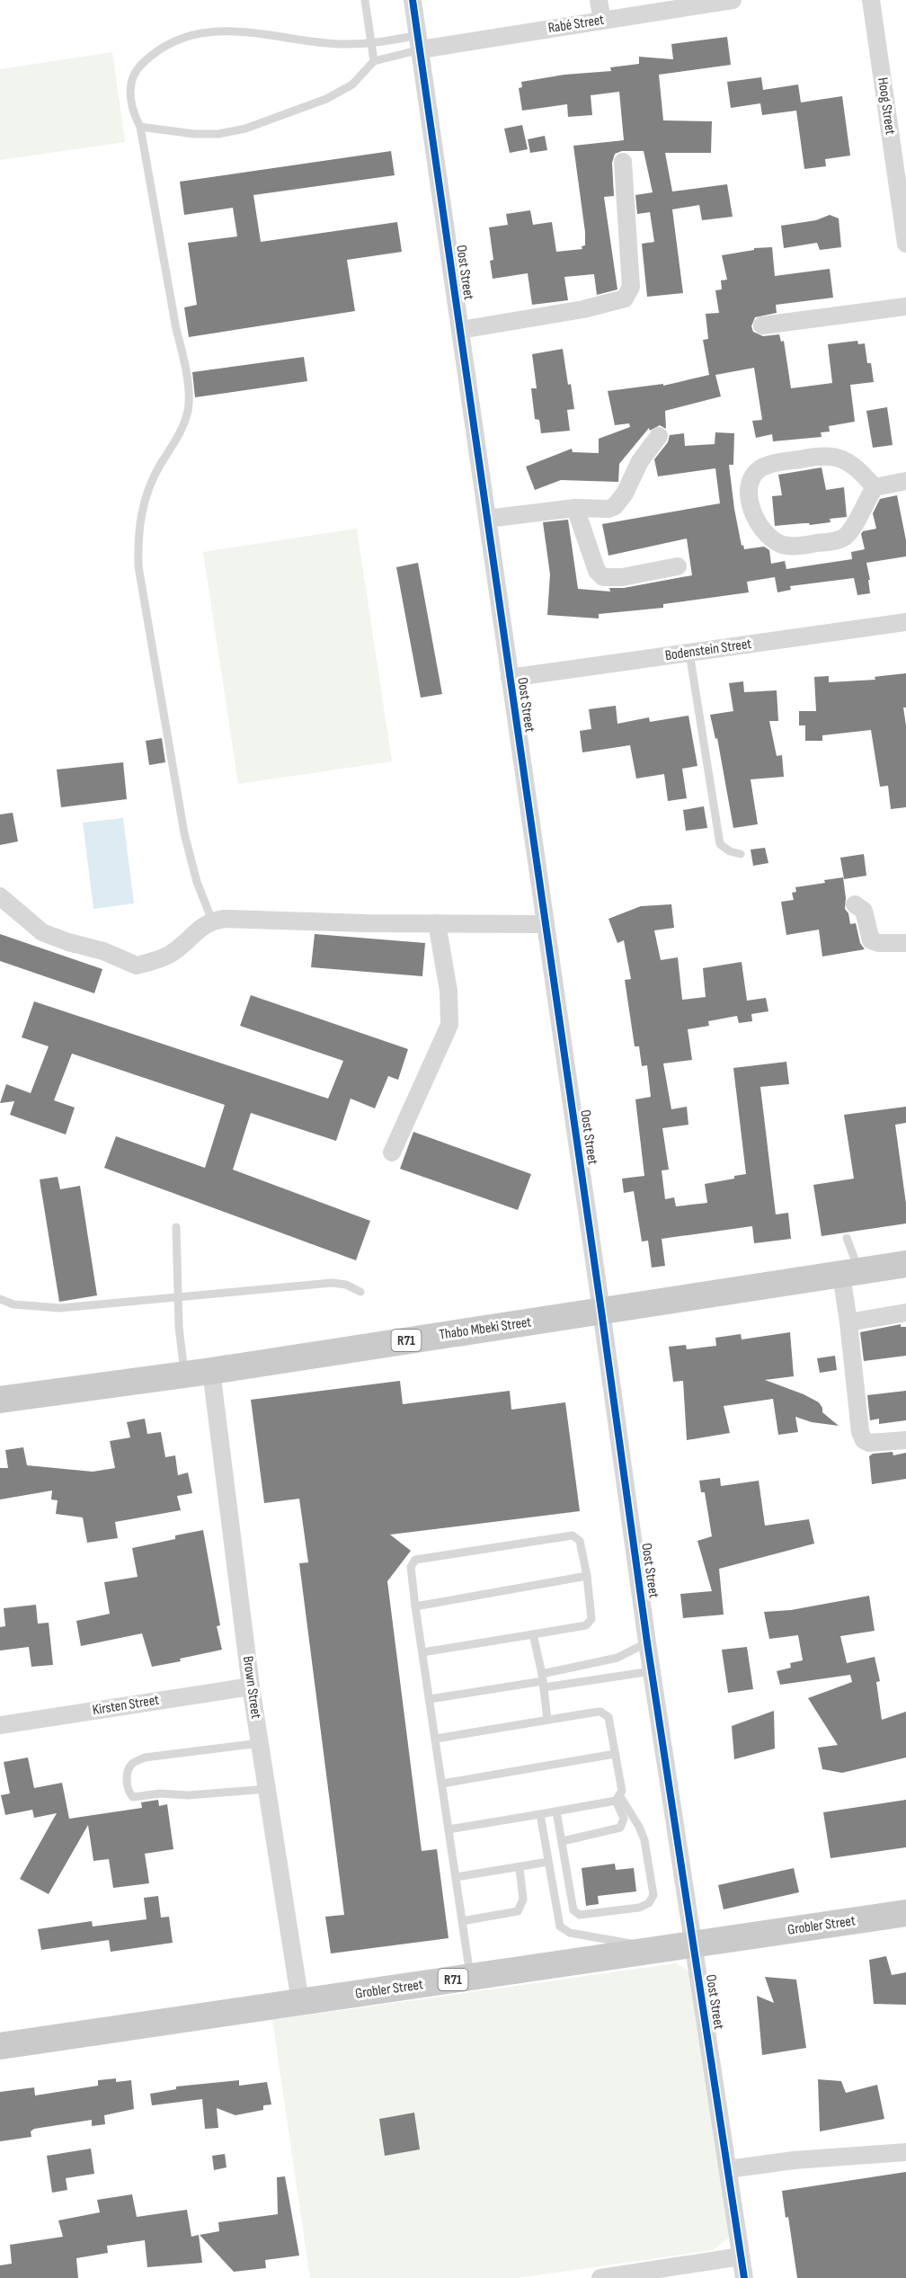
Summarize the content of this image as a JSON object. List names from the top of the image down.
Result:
{
  "streets": {
    "main road": ["Thabo Mbeki Street", "R71", "Grobler Street"],
    "street": [
      "Rabé Street",
      "Hoog Street",
      "Oost Street",
      "Bodenstein Street",
      "Brown Street",
      "Kirsten Street"
    ]
  },
  "crossings": [
    ["Rabé Street", "Oost Street"],
    ["Oost Street", "Bodenstein Street"],
    ["Oost Street", "Thabo Mbeki Street"],
    ["Oost Street", "Grobler Street"],
    ["Thabo Mbeki Street", "Brown Street"],
    ["Brown Street", "Kirsten Street"],
    ["Brown Street", "Grobler Street"]
  ]
}
